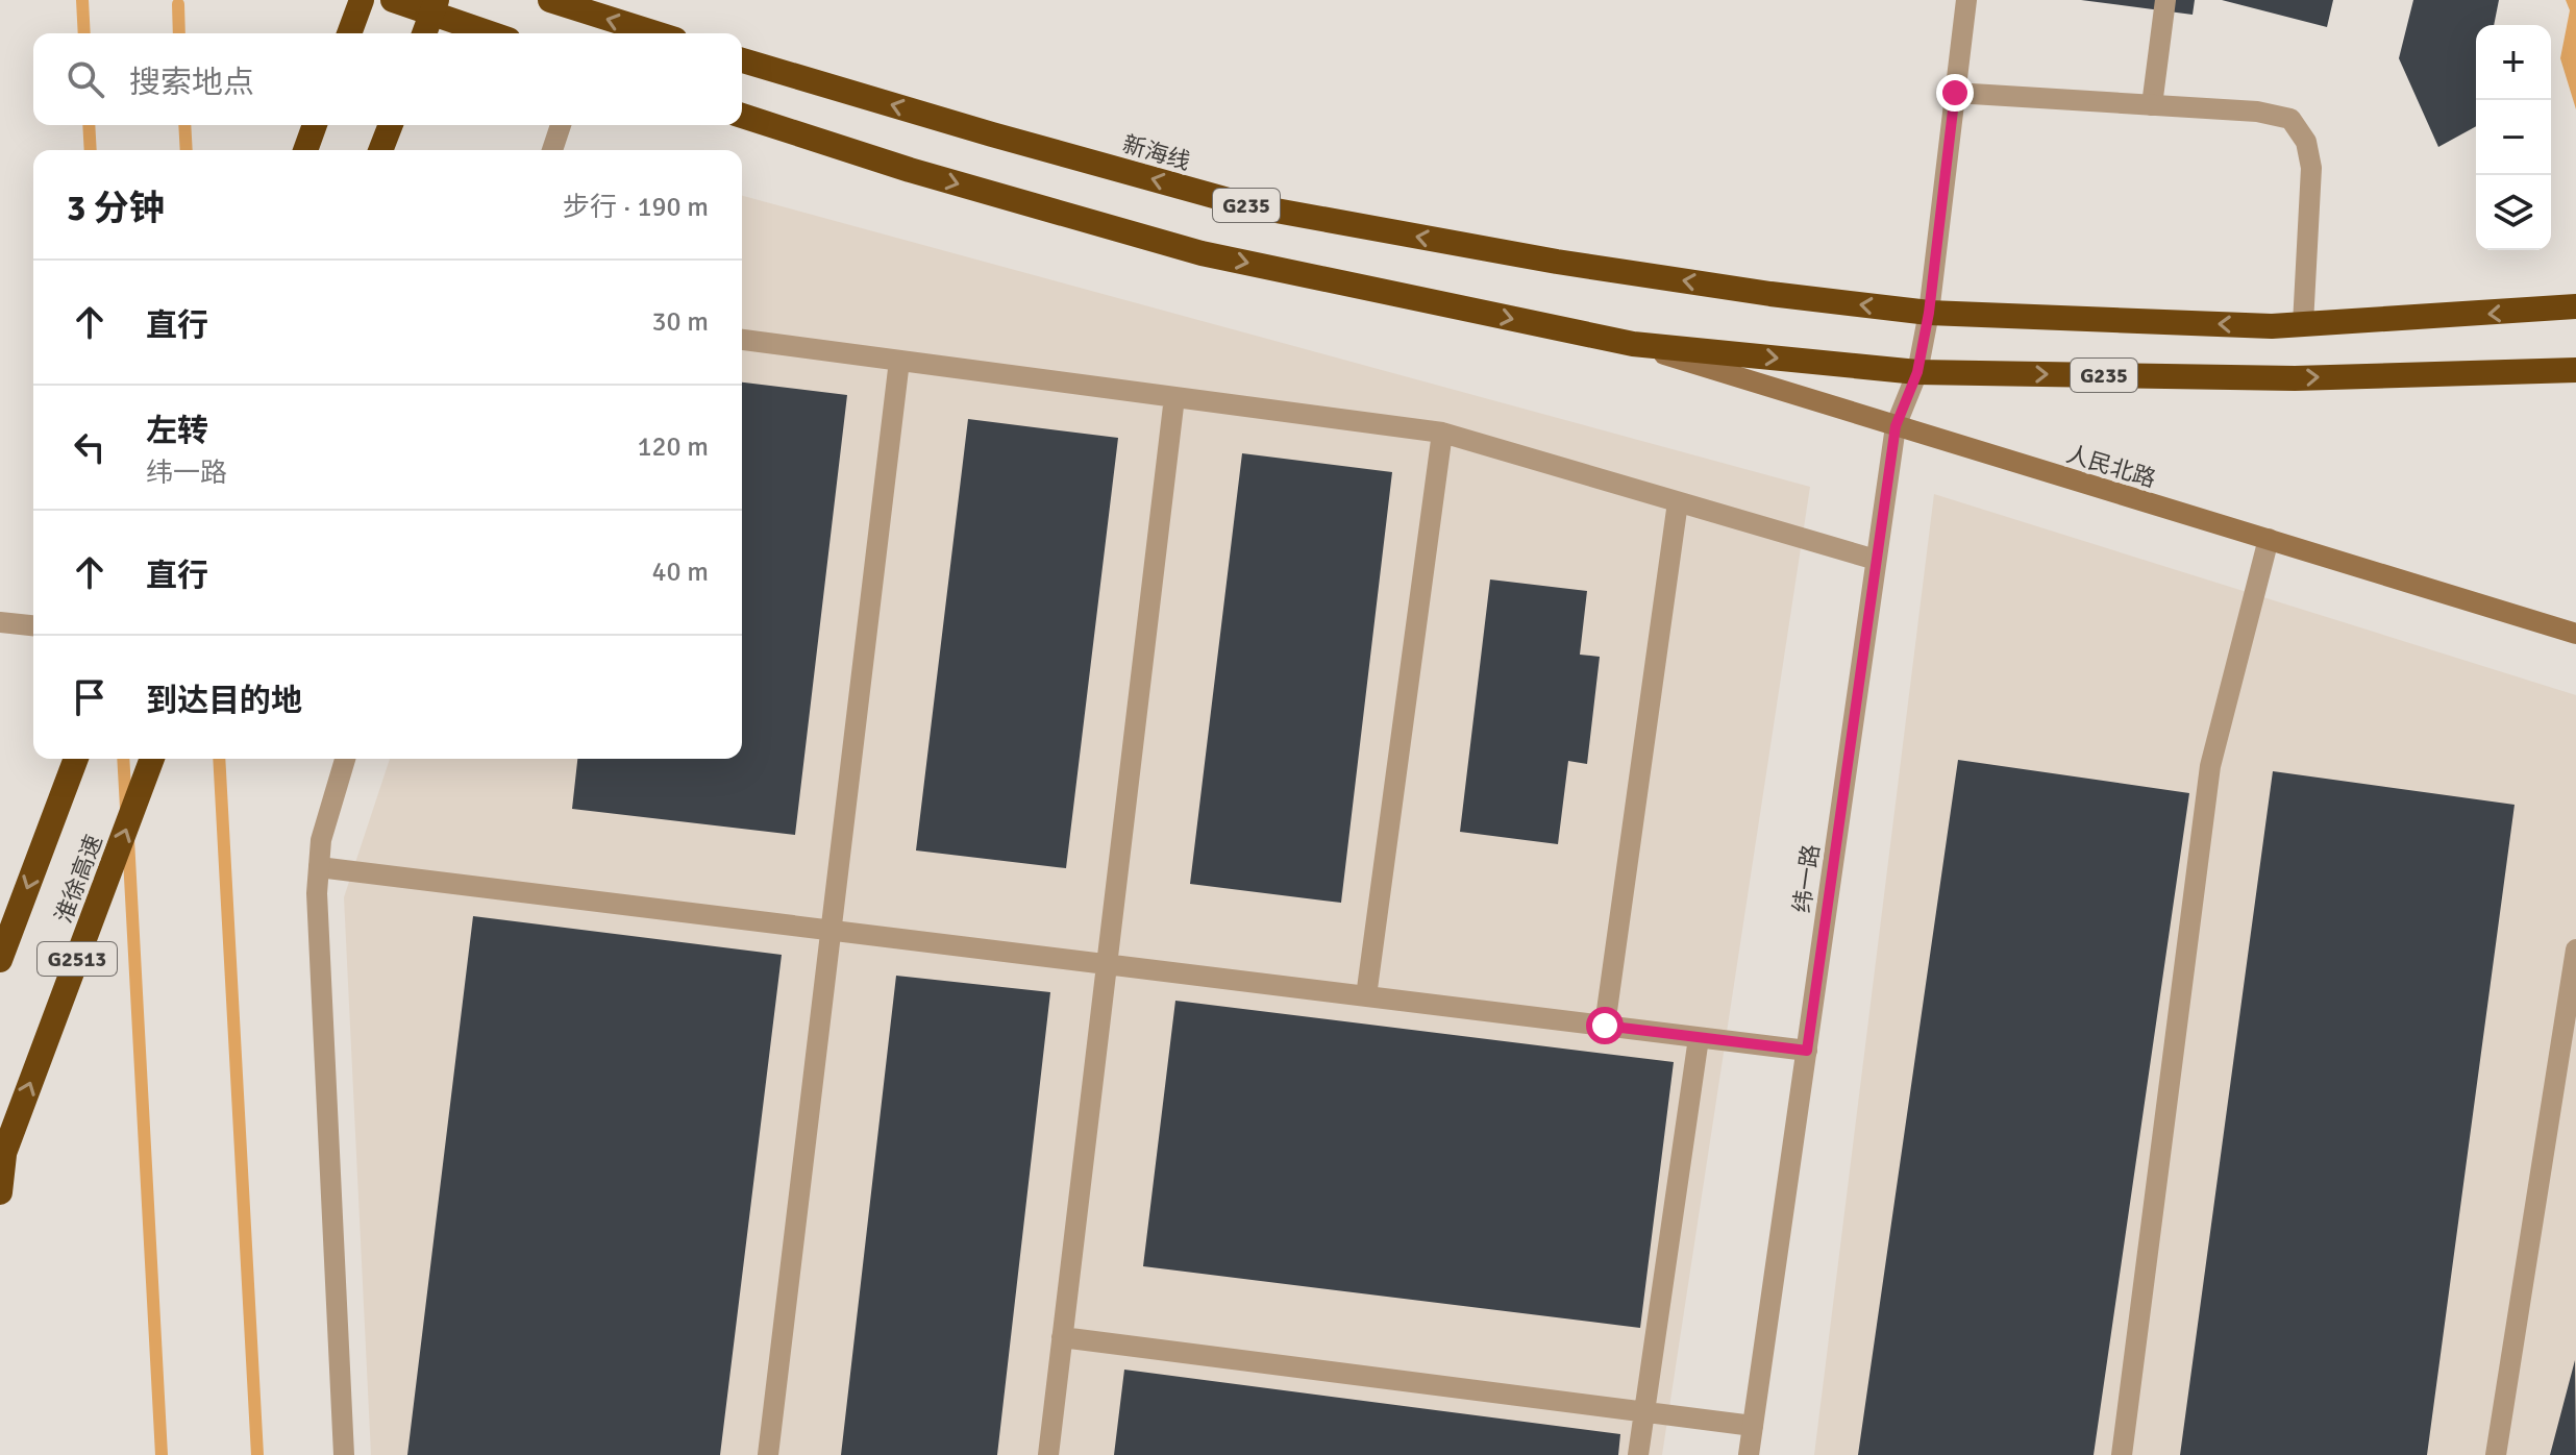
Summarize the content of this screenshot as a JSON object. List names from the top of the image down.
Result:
{
  "streets": {
    "highway": [
      "新海线",
      "G235",
      "淮徐高速",
      "G2513"
    ],
    "main road": ["人民北路"],
    "street": ["纬一路"]
  },
  "crossings": [
    ["新海线", "G235"],
    ["新海线", "纬一路"],
    ["G235", "人民北路"],
    ["G235", "纬一路"],
    ["人民北路", "纬一路"]
  ],
  "page": {
    "map_buttons": ["+", "−"],
    "search": "搜索地点",
    "heading": ["3 分钟", "步行 · 190 m"],
    "list": [
      ["直行", "30 m"],
      ["左转", "纬一路", "120 m"],
      ["直行", "40 m"],
      "到达目的地"
    ]
  }
}
